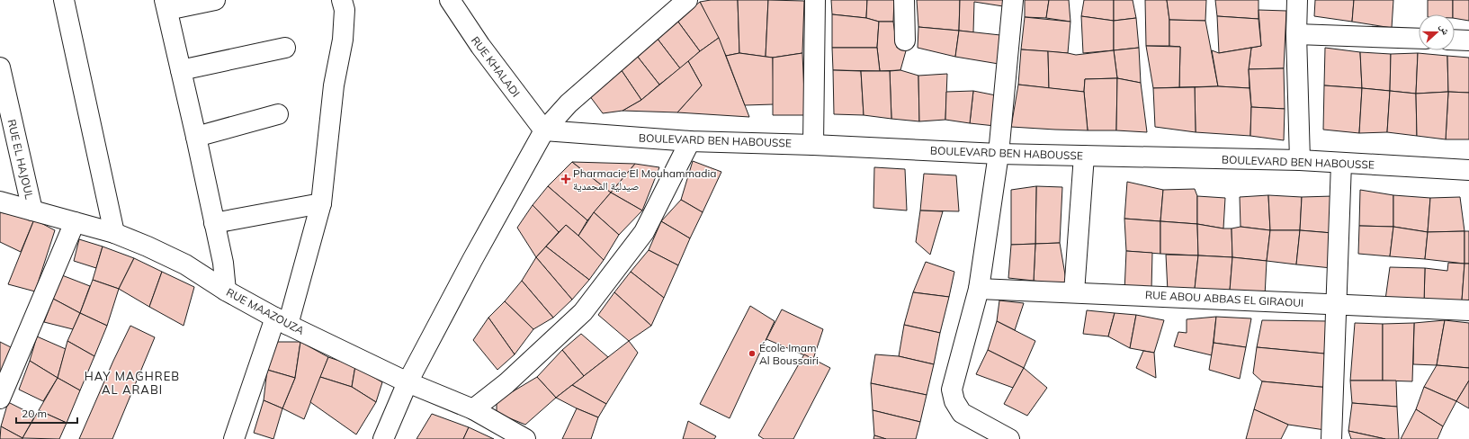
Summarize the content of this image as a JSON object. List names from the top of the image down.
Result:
{
  "streets": {
    "street": [
      "RUE KHALADI",
      "BOULEVARD BEN HABOUSSE",
      "RUE EL HAJOUL",
      "RUE ABOU ABBAS EL GIRAOUI",
      "RUE MAAZOUZA"
    ]
  },
  "crossings": [
    ["RUE KHALADI", "BOULEVARD BEN HABOUSSE"],
    ["RUE EL HAJOUL", "RUE MAAZOUZA"]
  ],
  "districts": ["HAY MAGHREB AL ARABI"],
  "places": {
    "health": ["Pharmacie El Mouhammadia صيدلية المحمدية"],
    "other": ["École Imam Al Boussairi"]
  },
  "scale_bar": "20 m",
  "north": "right"
}
